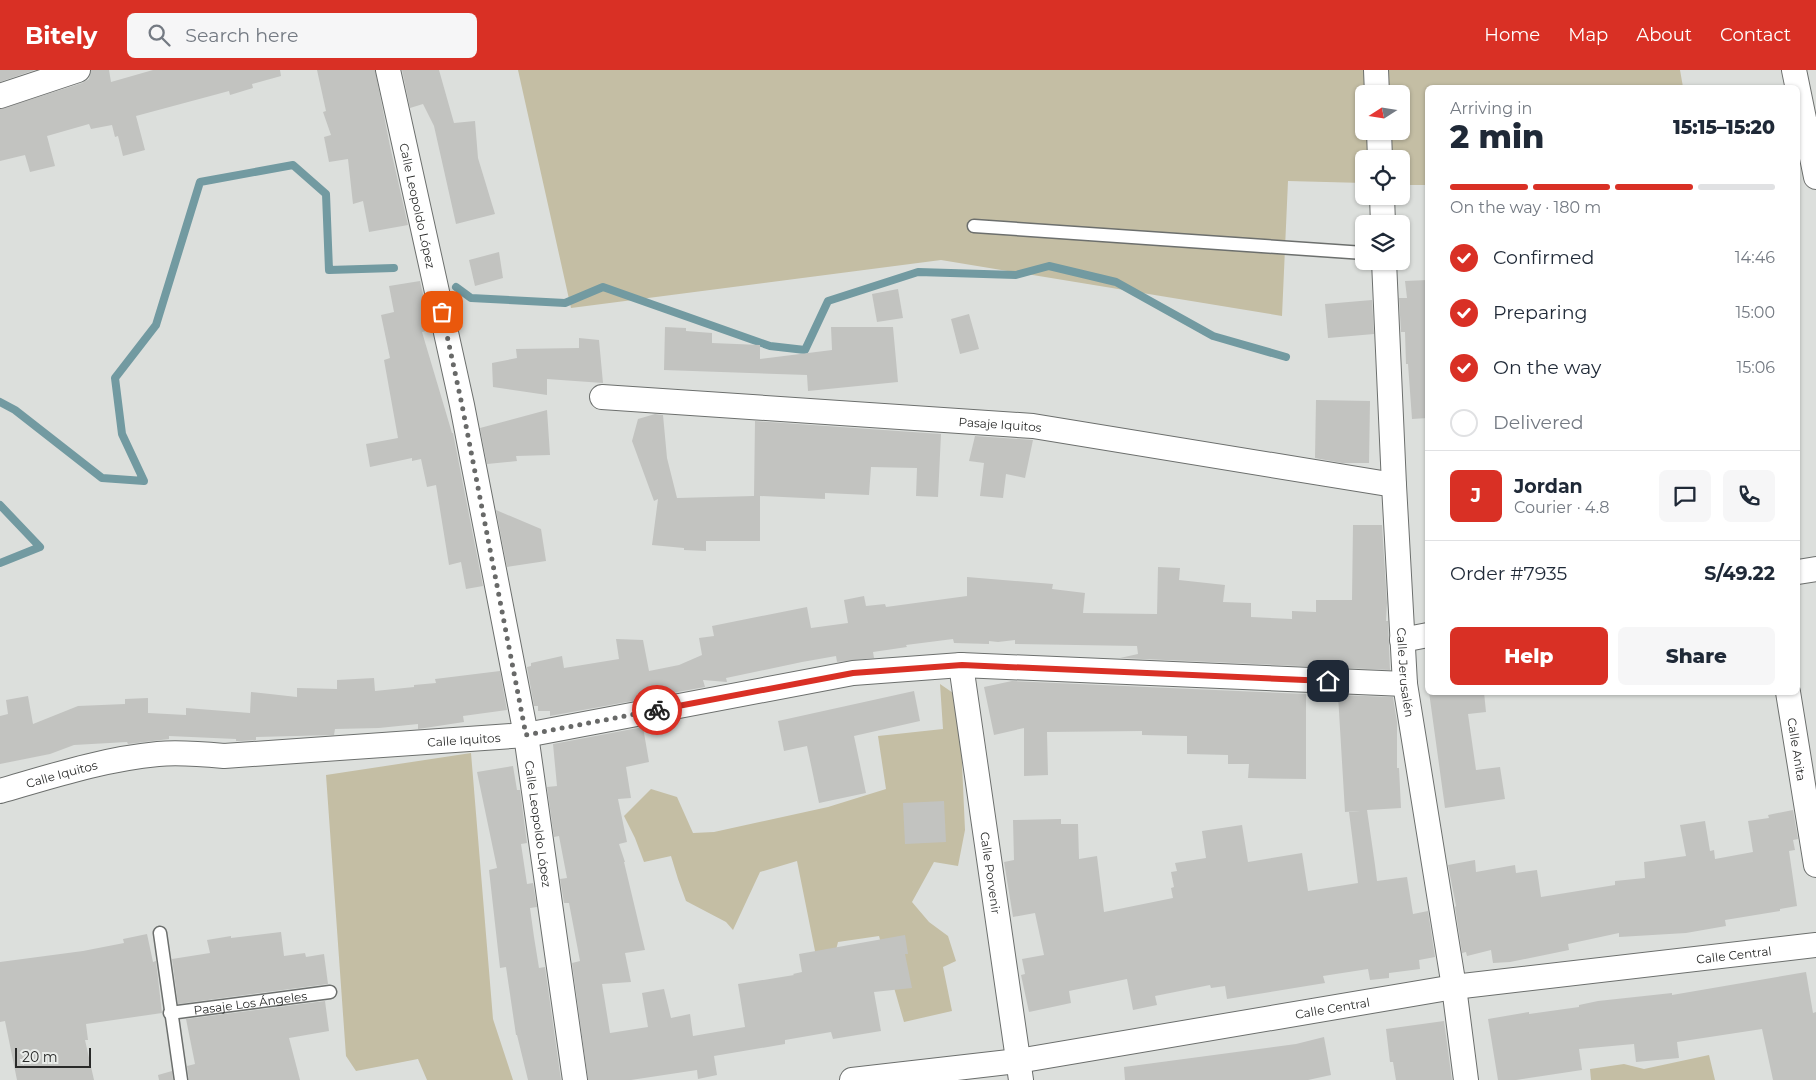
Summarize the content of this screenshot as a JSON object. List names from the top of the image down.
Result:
{
  "streets": {
    "street": [
      "Calle Leopoldo López",
      "Pasaje Iquitos",
      "Calle Jerusalén",
      "Calle Iquitos",
      "Calle Anita",
      "Calle Porvenir",
      "Calle Central"
    ],
    "lane": ["Pasaje Los Ángeles"]
  },
  "crossings": [
    ["Calle Leopoldo López", "Calle Iquitos"],
    ["Pasaje Iquitos", "Calle Jerusalén"],
    ["Calle Jerusalén", "Calle Iquitos"],
    ["Calle Jerusalén", "Calle Central"],
    ["Calle Iquitos", "Calle Porvenir"],
    ["Calle Porvenir", "Calle Central"]
  ],
  "scale_bar": "20 m",
  "north": "left",
  "page": {
    "header": "Bitely",
    "search": "Search here",
    "nav": [
      "Home",
      "Map",
      "About",
      "Contact"
    ],
    "heading": ["2 min", "Arriving in", "15:15–15:20"],
    "panel": [
      "Jordan",
      "Courier · 4.8",
      "Order #7935",
      "S/49.22"
    ],
    "bar": "On the way · 180 m",
    "list": [
      ["Confirmed", "14:46"],
      ["Preparing", "15:00"],
      ["On the way", "15:06"],
      "Delivered"
    ],
    "round": "J",
    "buttons": ["Help", "Share"],
    "scale": "20 m"
  }
}
